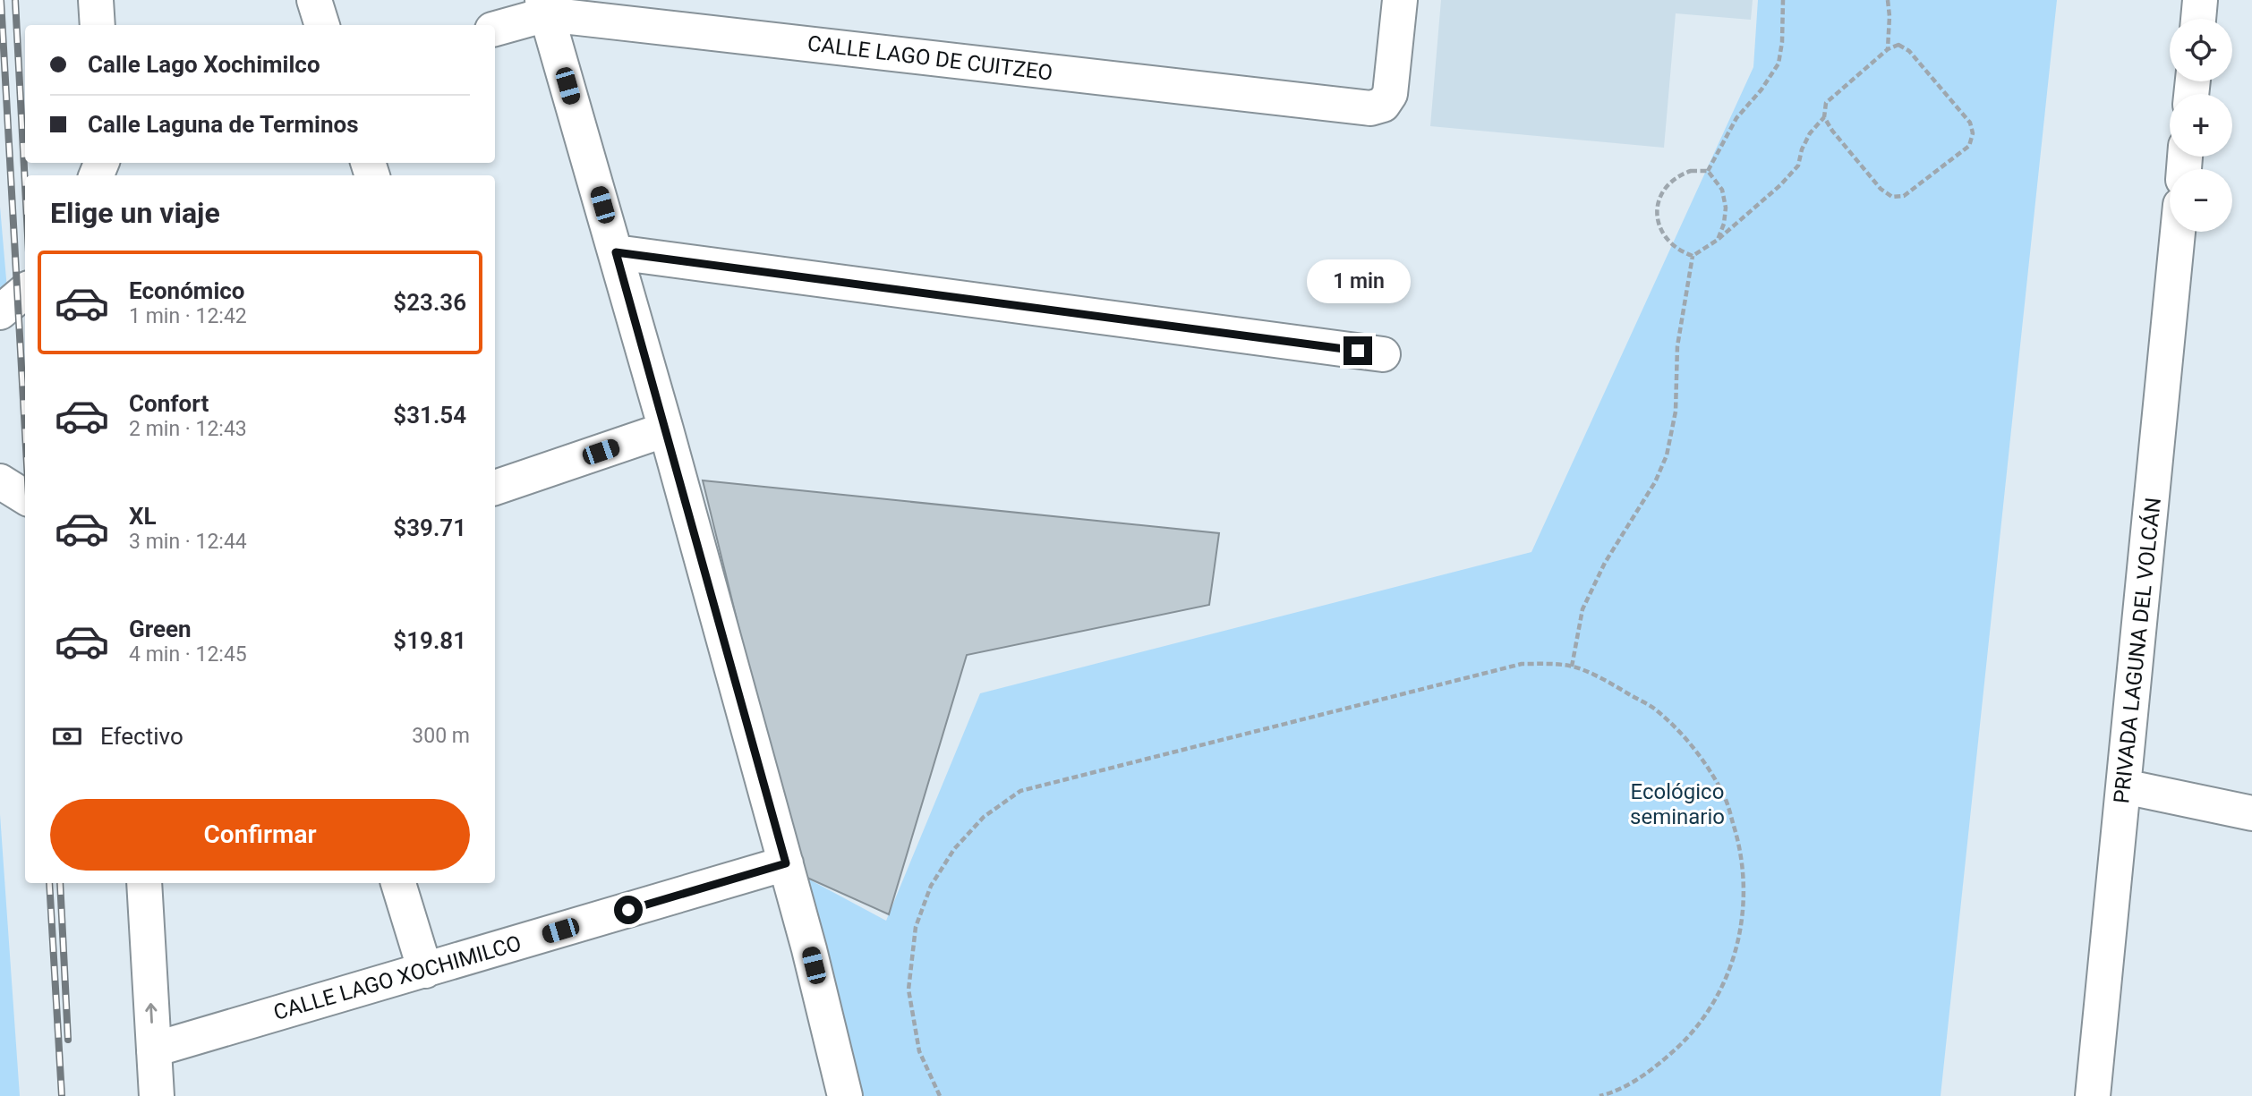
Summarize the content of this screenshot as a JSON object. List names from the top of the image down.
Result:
{
  "streets": {
    "street": ["CALLE LAGO DE CUITZEO", "PRIVADA LAGUNA DEL VOLCÁN", "CALLE LAGO XOCHIMILCO"]
  },
  "parks": ["Ecológico seminario"],
  "page": {
    "map_buttons": ["+", "−"],
    "banner": ["Calle Lago Xochimilco", "Calle Laguna de Terminos"],
    "heading": "Elige un viaje",
    "list": [
      {
        "name": "Económico",
        "note": "1 min · 12:42",
        "value": "$23.36"
      },
      {
        "name": "Confort",
        "note": "2 min · 12:43",
        "value": "$31.54"
      },
      {
        "name": "XL",
        "note": "3 min · 12:44",
        "value": "$39.71"
      },
      {
        "name": "Green",
        "note": "4 min · 12:45",
        "value": "$19.81"
      }
    ],
    "bubble": "1 min",
    "pay": ["Efectivo", "300 m"],
    "buttons": "Confirmar"
  }
}
